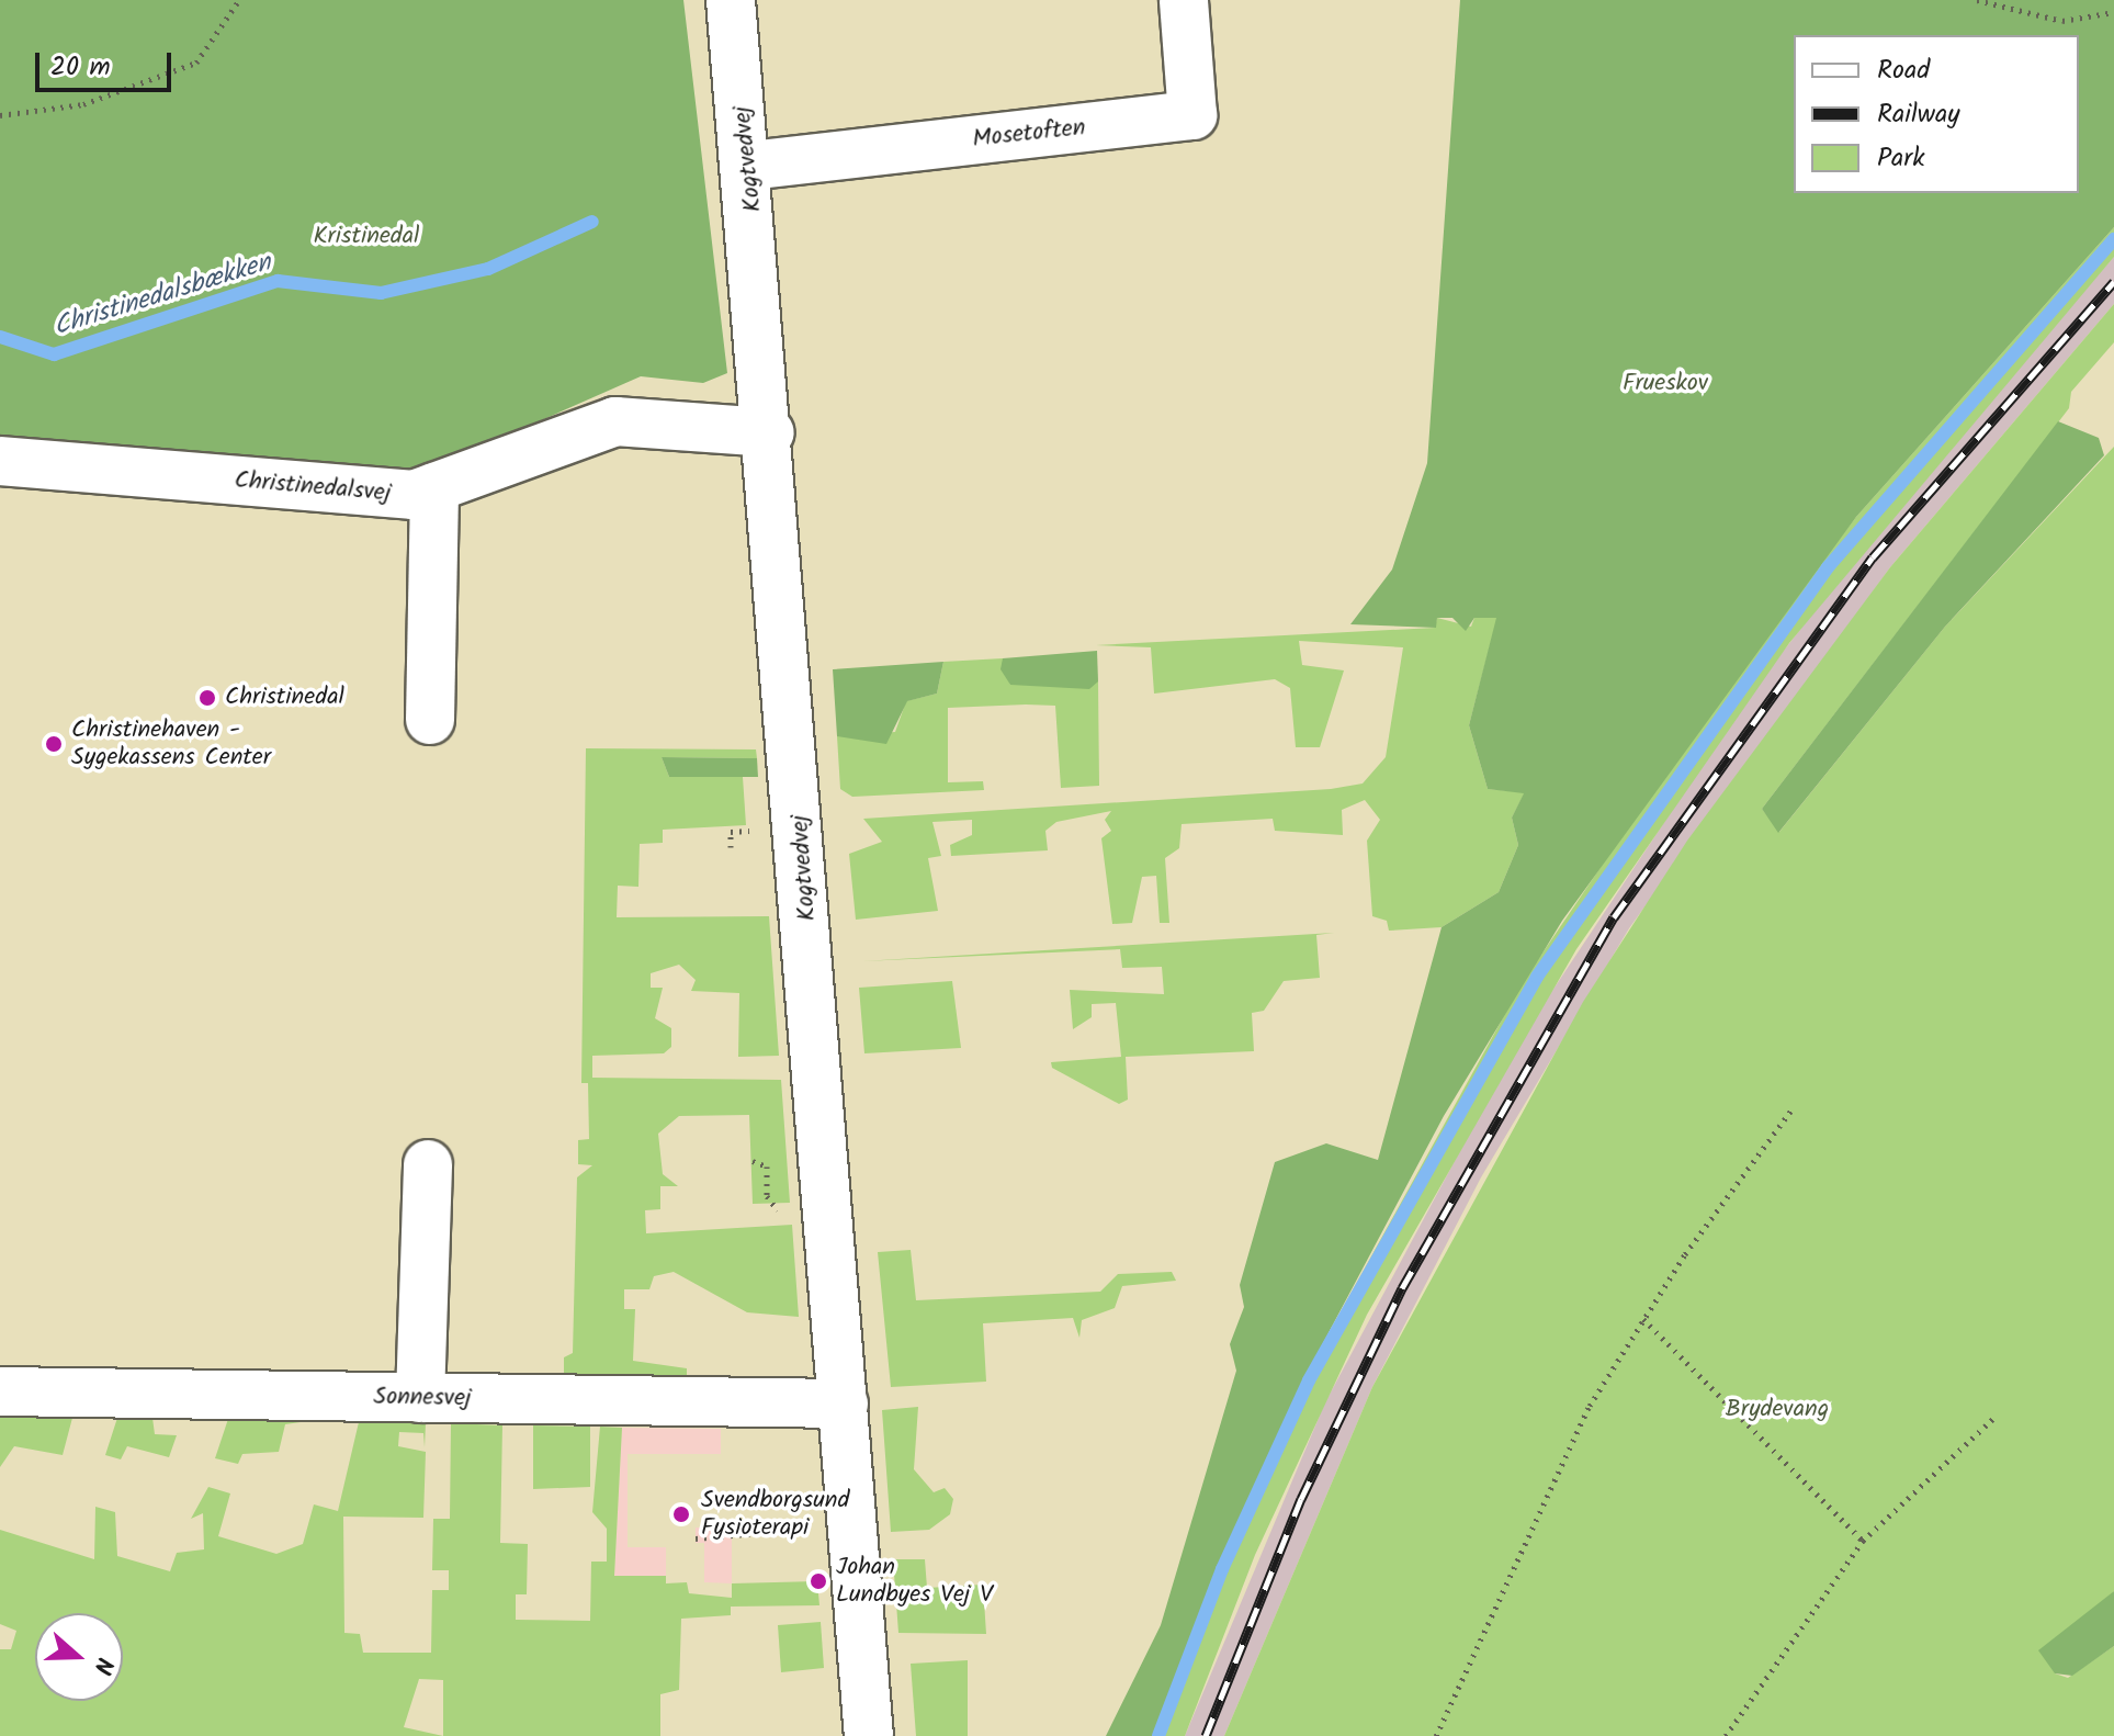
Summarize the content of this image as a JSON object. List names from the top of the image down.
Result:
{
  "streets": {
    "street": [
      "Mosetoften",
      "Kogtvedvej",
      "Christinedalsvej",
      "Sonnesvej"
    ]
  },
  "crossings": [
    ["Mosetoften", "Kogtvedvej"],
    ["Kogtvedvej", "Christinedalsvej"],
    ["Kogtvedvej", "Sonnesvej"]
  ],
  "water": ["Christinedalsbækken"],
  "parks": ["Kristinedal", "Frueskov", "Brydevang"],
  "places": [
    "Christinedal",
    "Christinehaven - Sygekassens Center",
    "Svendborgsund Fysioterapi",
    "Johan Lundbyes Vej V"
  ],
  "legend": ["Road", "Railway", "Park"],
  "scale_bar": "20 m",
  "north": "right"
}
